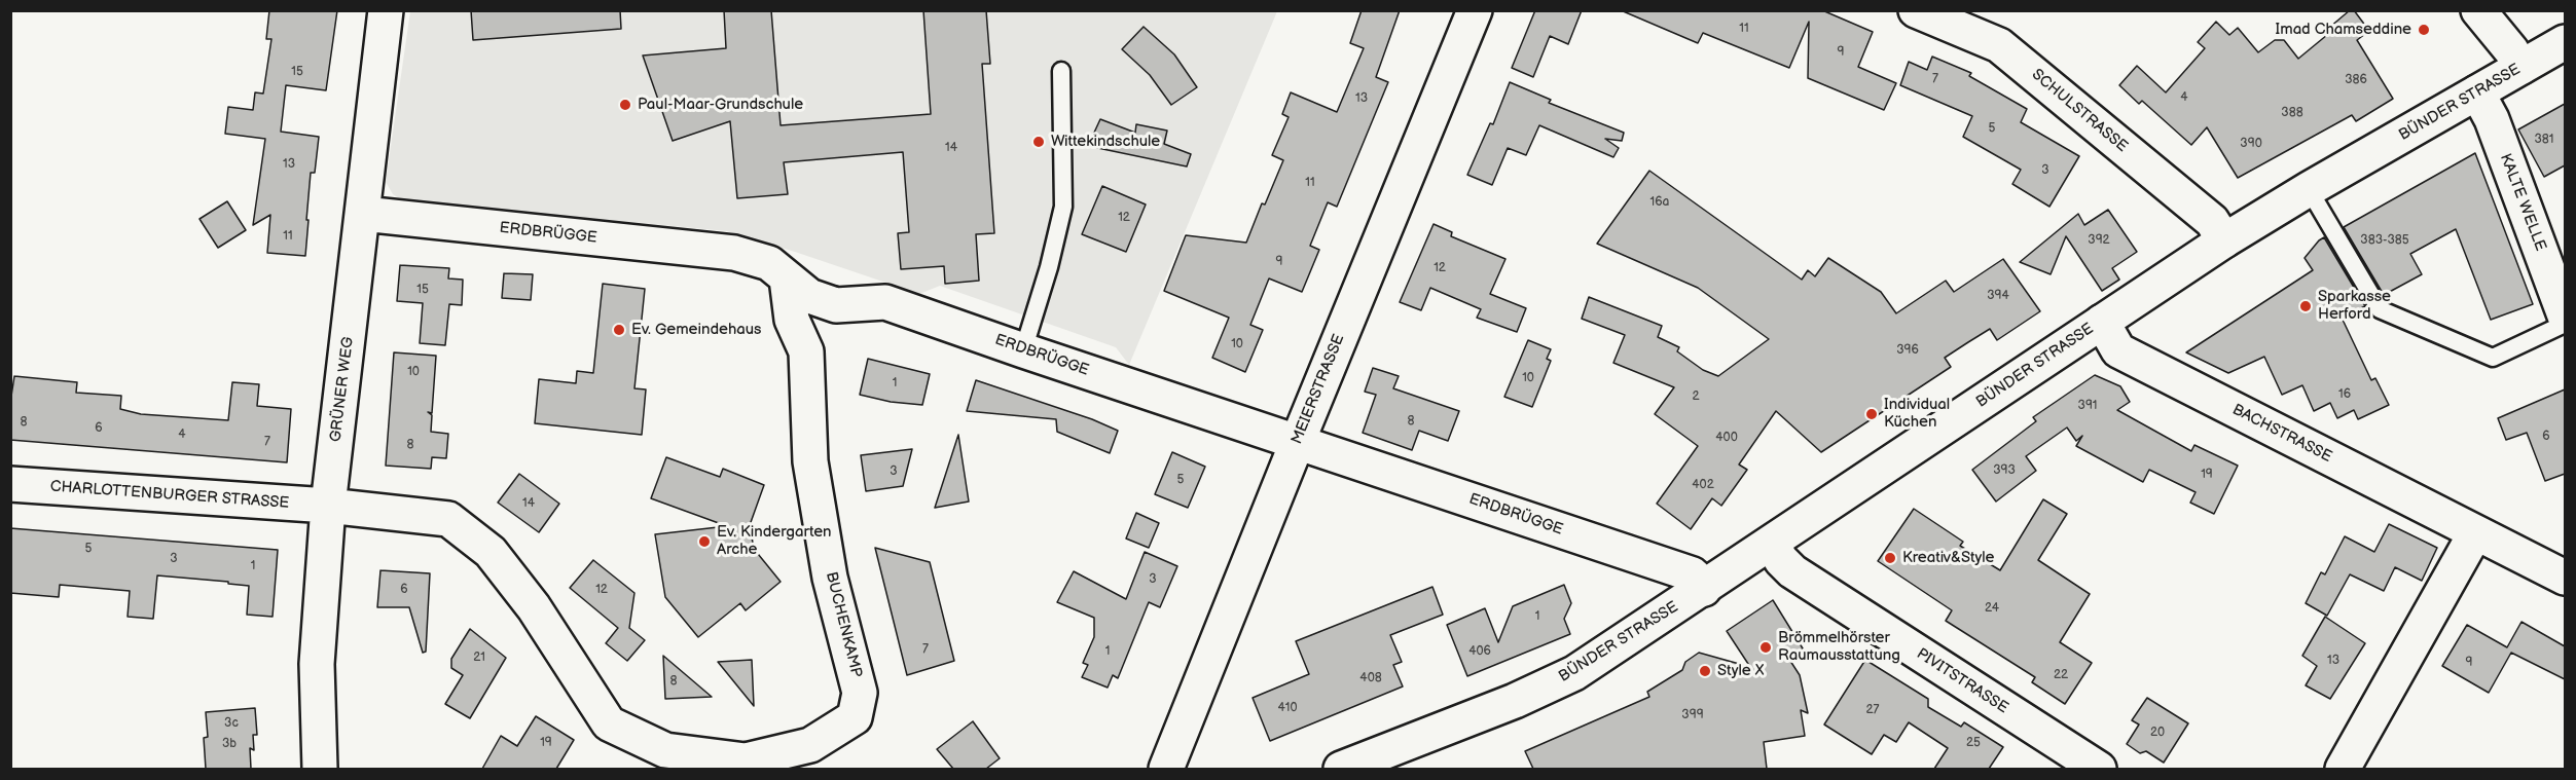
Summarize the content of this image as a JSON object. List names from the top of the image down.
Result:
{
  "streets": {
    "street": [
      "BÜNDER STRASSE",
      "SCHULSTRASSE",
      "KALTE WELLE",
      "ERDBRÜGGE",
      "GRÜNER WEG",
      "MEIERSTRASSE",
      "BACHSTRASSE",
      "CHARLOTTENBURGER STRASSE",
      "BUCHENKAMP",
      "PIVITSTRASSE"
    ]
  },
  "crossings": [
    ["BÜNDER STRASSE", "SCHULSTRASSE"],
    ["BÜNDER STRASSE", "KALTE WELLE"],
    ["BÜNDER STRASSE", "ERDBRÜGGE"],
    ["BÜNDER STRASSE", "BACHSTRASSE"],
    ["BÜNDER STRASSE", "PIVITSTRASSE"],
    ["ERDBRÜGGE", "GRÜNER WEG"],
    ["ERDBRÜGGE", "MEIERSTRASSE"],
    ["GRÜNER WEG", "CHARLOTTENBURGER STRASSE"],
    ["GRÜNER WEG", "BUCHENKAMP"],
    ["CHARLOTTENBURGER STRASSE", "BUCHENKAMP"]
  ],
  "places": [
    "Imad Chamseddine",
    "Paul-Maar-Grundschule",
    "Wittekindschule",
    "Sparkasse Herford",
    "Ev. Gemeindehaus",
    "Individual Küchen",
    "Ev. Kindergarten Arche",
    "Kreativ&Style",
    "Brömmelhörster Raumausstattung",
    "Style X"
  ],
  "house_numbers": [
    "11",
    "9",
    "15",
    "7",
    "386",
    "4",
    "13",
    "388",
    "5",
    "381",
    "390",
    "14",
    "13",
    "3",
    "11",
    "16a",
    "12",
    "11",
    "392",
    "383-385",
    "9",
    "12",
    "15",
    "394",
    "10",
    "396",
    "10",
    "10",
    "1",
    "16",
    "2",
    "391",
    "8",
    "8",
    "6",
    "4",
    "6",
    "400",
    "7",
    "8",
    "393",
    "3",
    "19",
    "5",
    "402",
    "14",
    "5",
    "3",
    "1",
    "3",
    "6",
    "12",
    "24",
    "1",
    "7",
    "1",
    "406",
    "21",
    "13",
    "9",
    "22",
    "408",
    "8",
    "410",
    "27",
    "399",
    "3c",
    "20",
    "19",
    "25",
    "3b"
  ]
}
